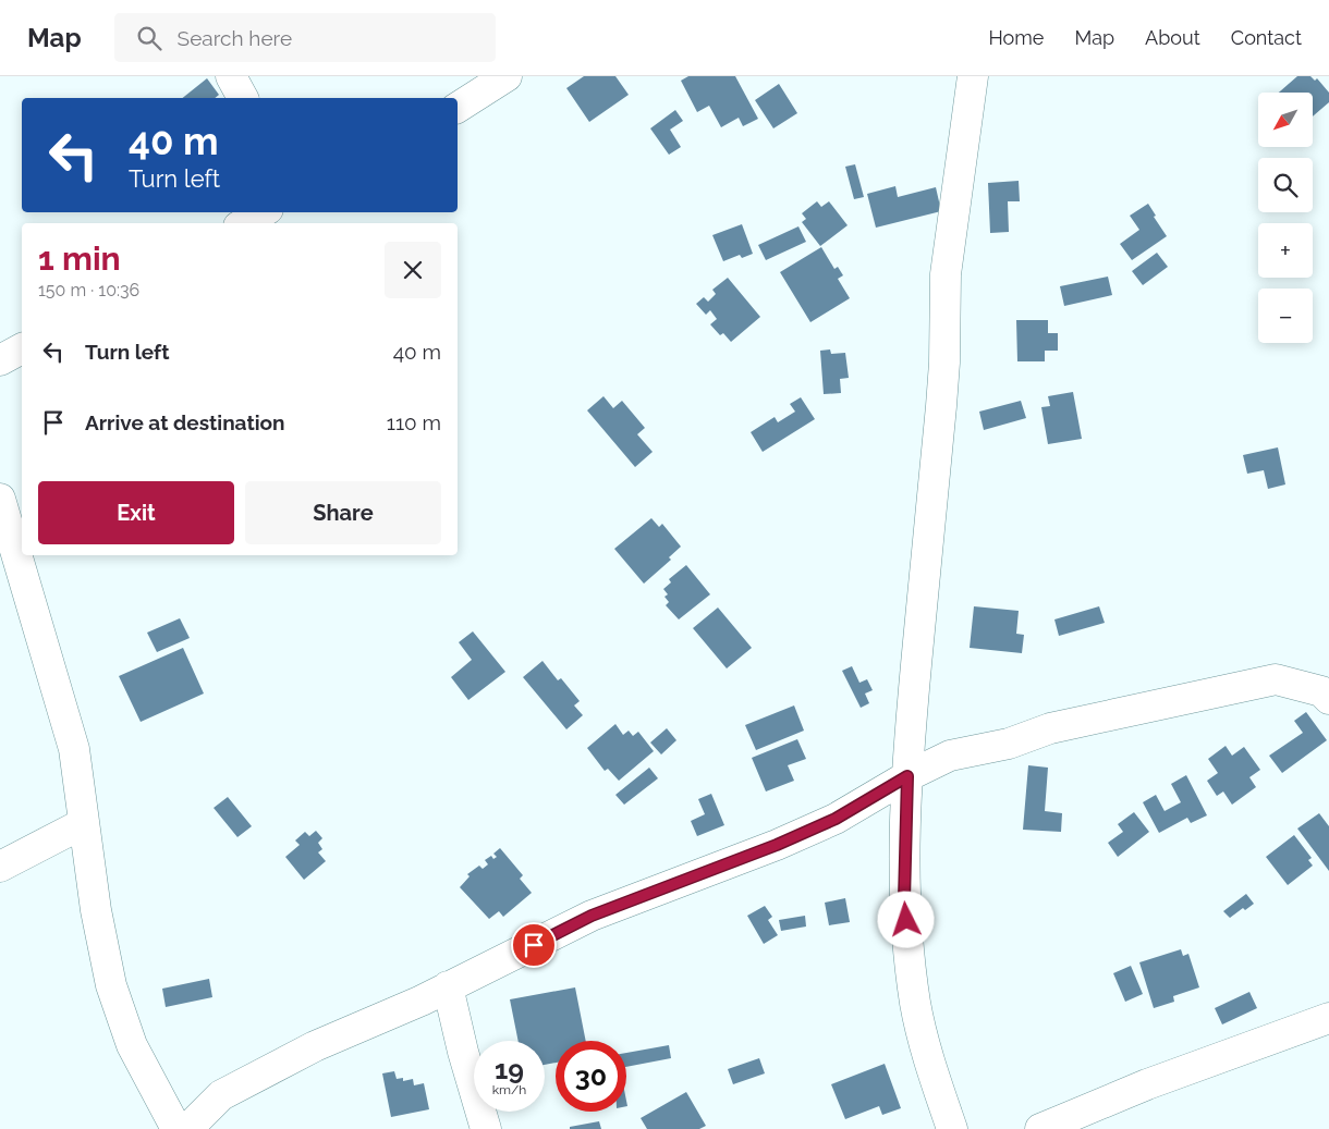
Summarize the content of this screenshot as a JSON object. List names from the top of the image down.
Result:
{
  "north": "bottom left",
  "page": {
    "header": "Map",
    "search": "Search here",
    "nav": [
      "Home",
      "Map",
      "About",
      "Contact"
    ],
    "map_buttons": ["+", "−"],
    "turn": ["40 m", "Turn left"],
    "heading": ["1 min", "150 m · 10:36"],
    "list": [
      {
        "name": "Turn left",
        "value": "40 m"
      },
      {
        "name": "Arrive at destination",
        "value": "110 m"
      }
    ],
    "buttons": ["Exit", "Share"],
    "speed": "19 km/h",
    "limit": "30"
  }
}
